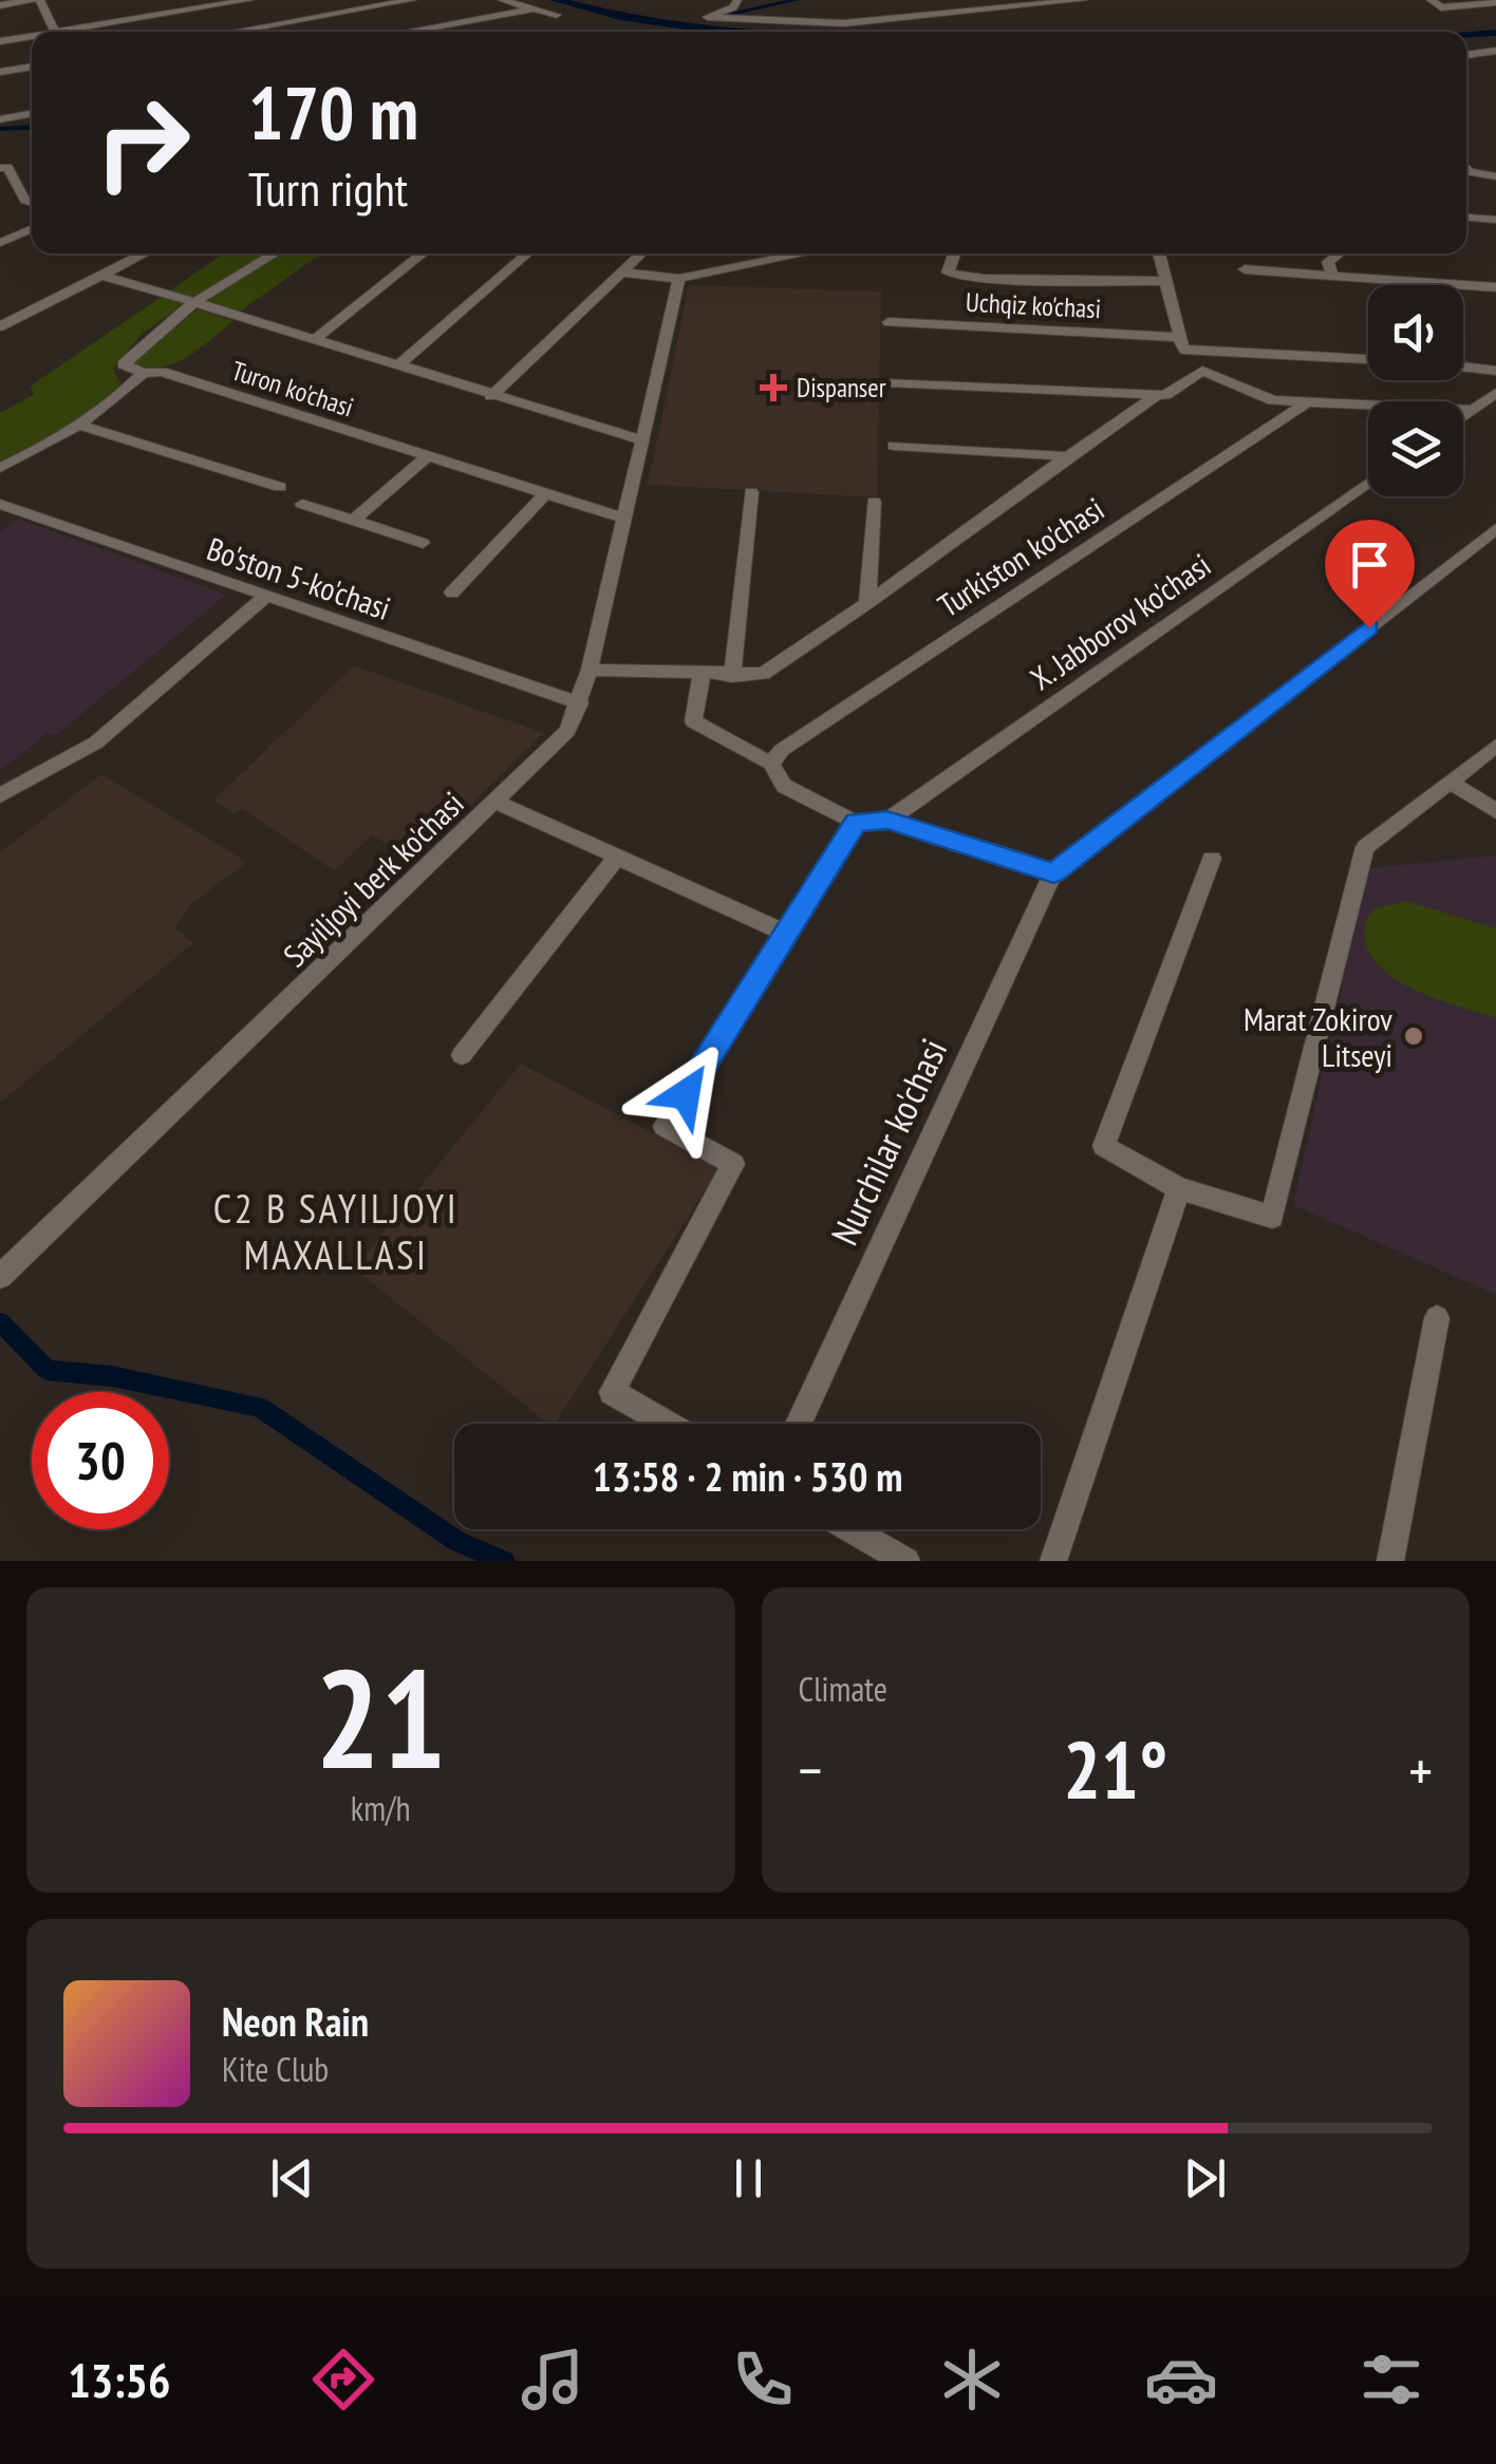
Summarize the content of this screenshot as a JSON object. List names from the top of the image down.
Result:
{
  "streets": {
    "street": [
      "Uchqiz ko'chasi",
      "Turon ko'chasi",
      "Turkiston ko'chasi",
      "Bo'ston 5-ko'chasi",
      "X. Jabborov ko'chasi",
      "Sayiljoyi berk ko'chasi",
      "Nurchilar ko'chasi"
    ]
  },
  "crossings": [
    ["Turon ko'chasi", "Sayiljoyi berk ko'chasi"],
    ["Bo'ston 5-ko'chasi", "Sayiljoyi berk ko'chasi"]
  ],
  "districts": ["C2 B SAYILJOYI MAXALLASI"],
  "places": {
    "health": ["Dispanser"],
    "other": ["Marat Zokirov Litseyi"]
  },
  "page": {
    "turn": ["170 m", "Turn right"],
    "limit": "30",
    "trip": "13:58 · 2 min · 530 m",
    "tile": [
      ["21", "km/h"],
      "Climate"
    ],
    "heat": ["−", "21°", "+"],
    "song": ["Neon Rain", "Kite Club"],
    "tabs": "13:56"
  }
}
